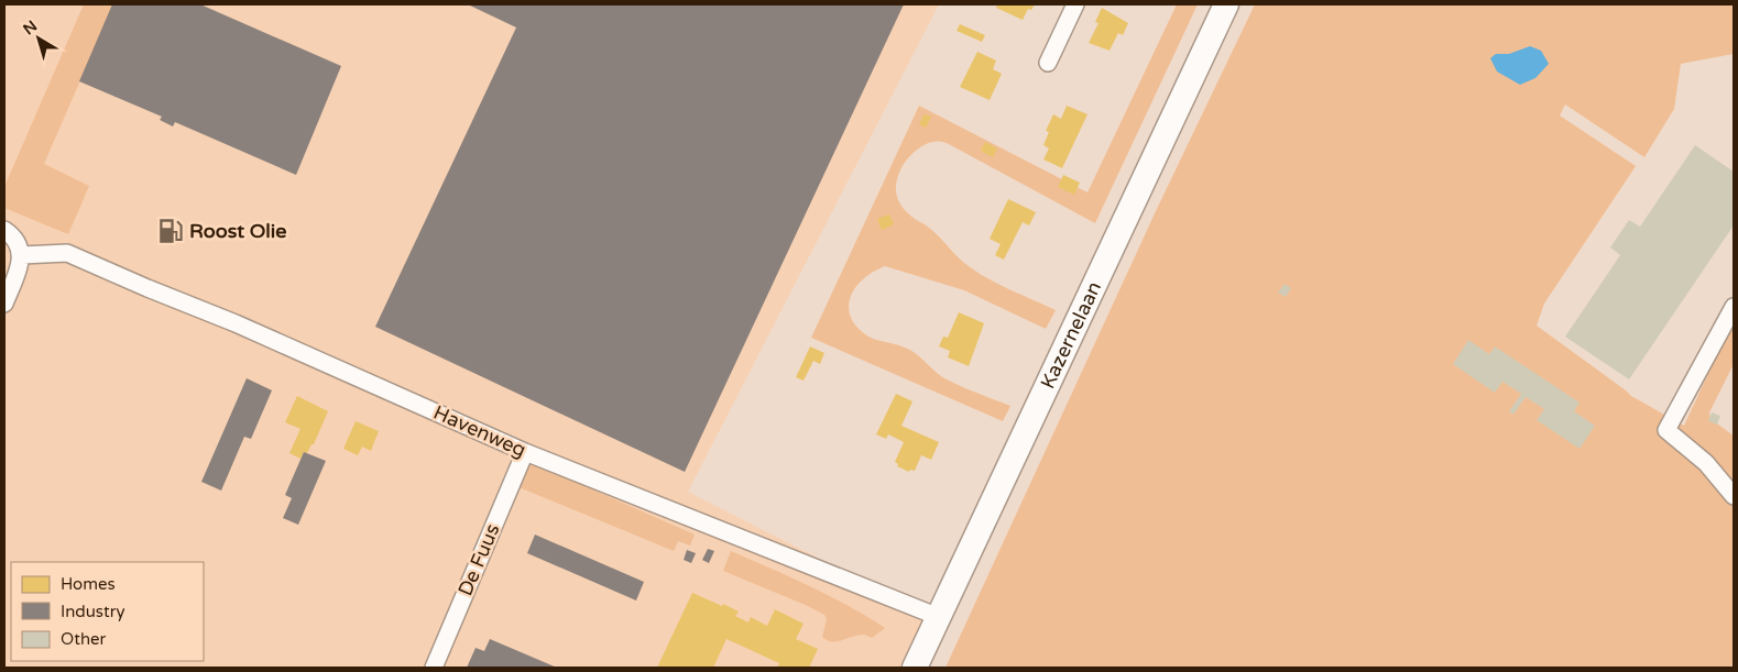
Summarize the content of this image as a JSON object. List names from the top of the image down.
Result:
{
  "streets": {
    "street": ["Kazernelaan", "Havenweg", "De Fuus"]
  },
  "crossings": [
    ["Kazernelaan", "Havenweg"],
    ["Havenweg", "De Fuus"]
  ],
  "places": {
    "fuel station": ["Roost Olie"]
  },
  "legend": ["Homes", "Industry", "Other"],
  "north": "top left"
}
